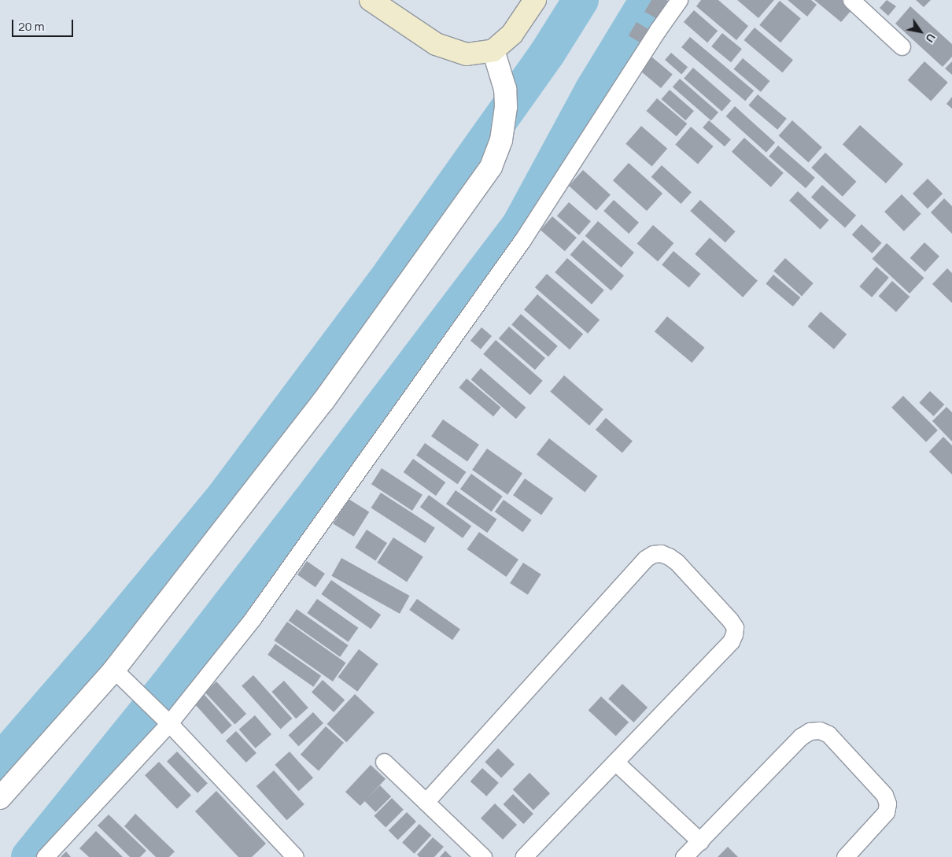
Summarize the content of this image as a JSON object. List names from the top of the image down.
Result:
{
  "scale_bar": "20 m",
  "north": "bottom right"
}
